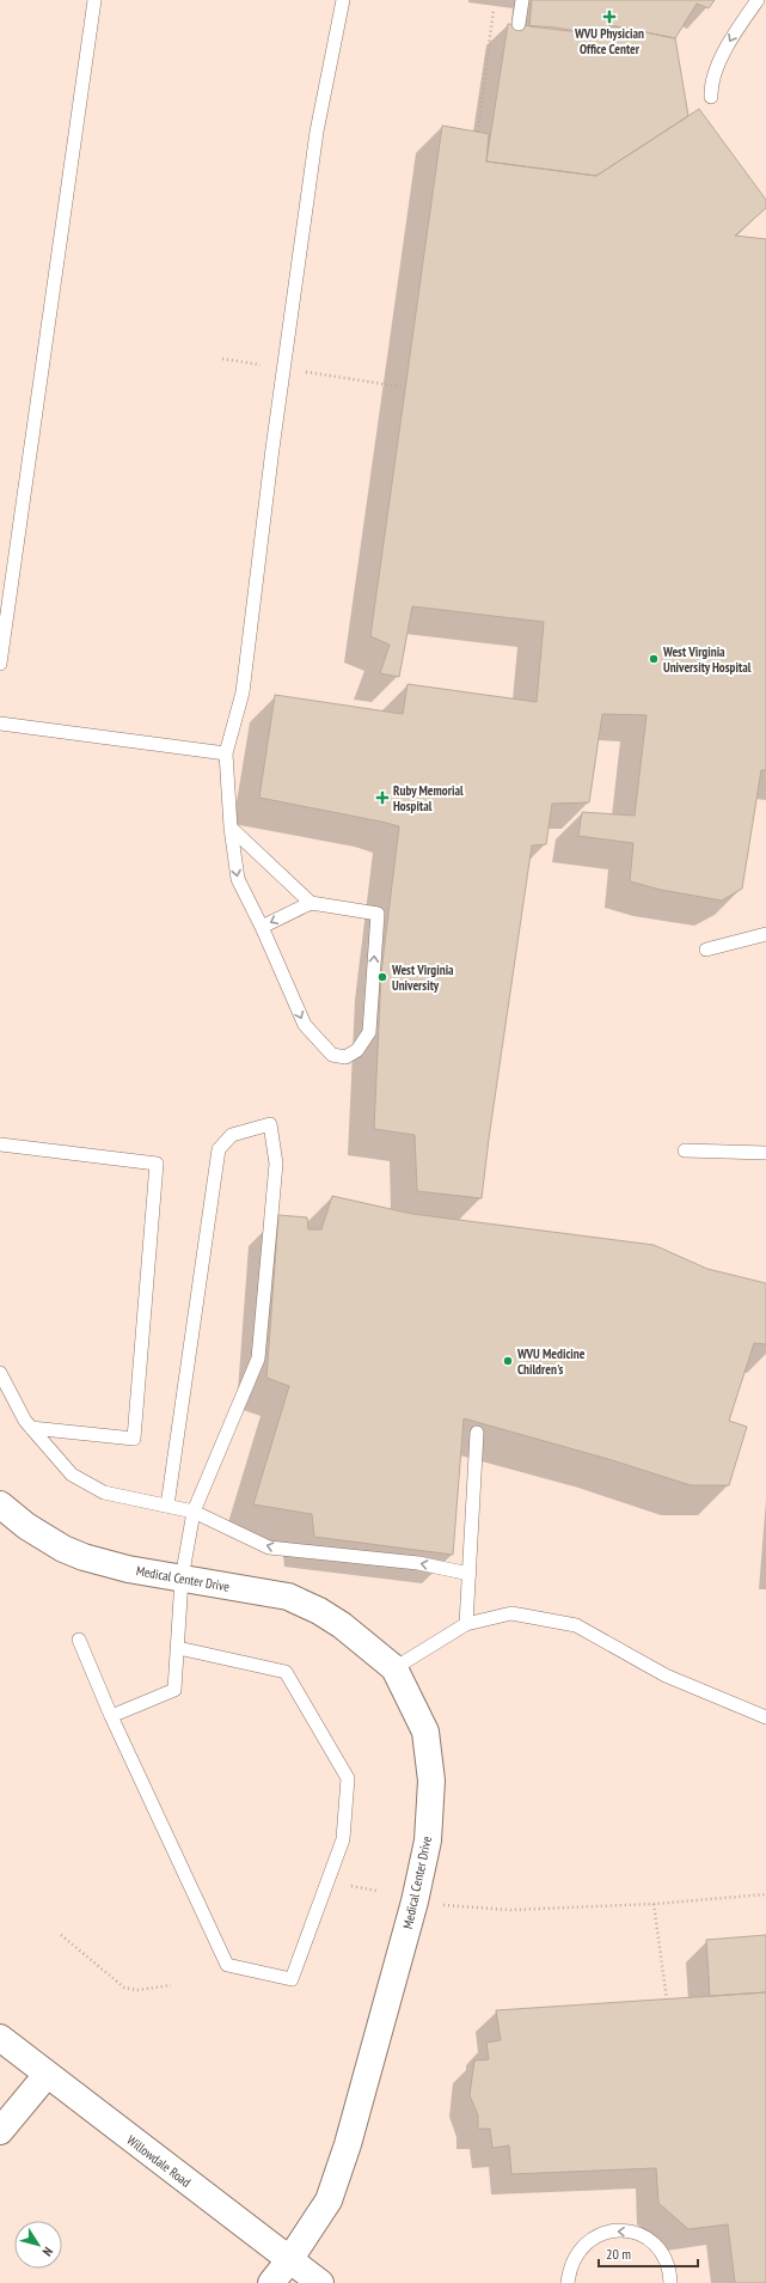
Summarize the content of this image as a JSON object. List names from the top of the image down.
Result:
{
  "streets": {
    "street": ["Medical Center Drive", "Willowdale Road"]
  },
  "crossings": [
    ["Medical Center Drive", "Willowdale Road"]
  ],
  "places": {
    "health": ["WVU Physician Office Center", "Ruby Memorial Hospital"],
    "other": ["West Virginia University Hospital", "West Virginia University", "WVU Medicine Children's"]
  },
  "scale_bar": "20 m",
  "north": "bottom right"
}
